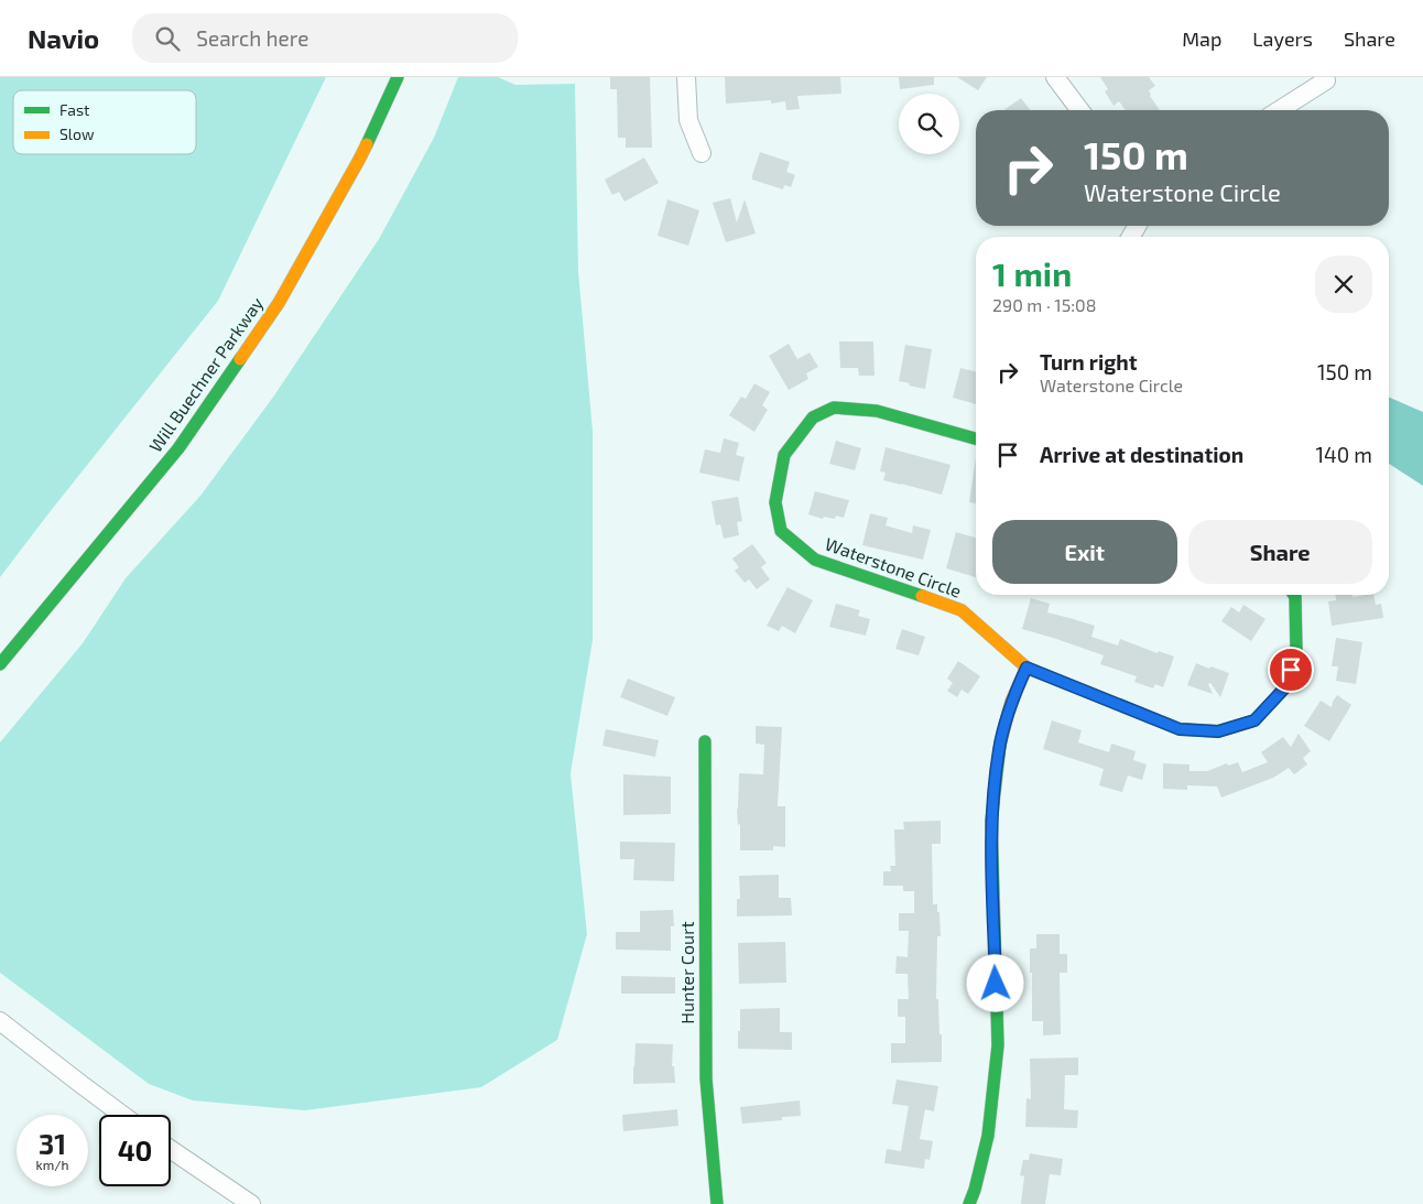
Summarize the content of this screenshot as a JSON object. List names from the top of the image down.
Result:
{
  "streets": {
    "street": ["Will Buechner Parkway", "Waterstone Circle", "Hunter Court"]
  },
  "legend": ["Fast", "Slow"],
  "page": {
    "header": "Navio",
    "search": "Search here",
    "nav": ["Map", "Layers", "Share"],
    "turn": ["150 m", "Waterstone Circle"],
    "heading": ["1 min", "290 m · 15:08"],
    "list": [
      {
        "name": "Turn right",
        "note": "Waterstone Circle",
        "value": "150 m"
      },
      {
        "name": "Arrive at destination",
        "value": "140 m"
      }
    ],
    "buttons": ["Exit", "Share"],
    "speed": "31 km/h",
    "limit": "40"
  }
}
